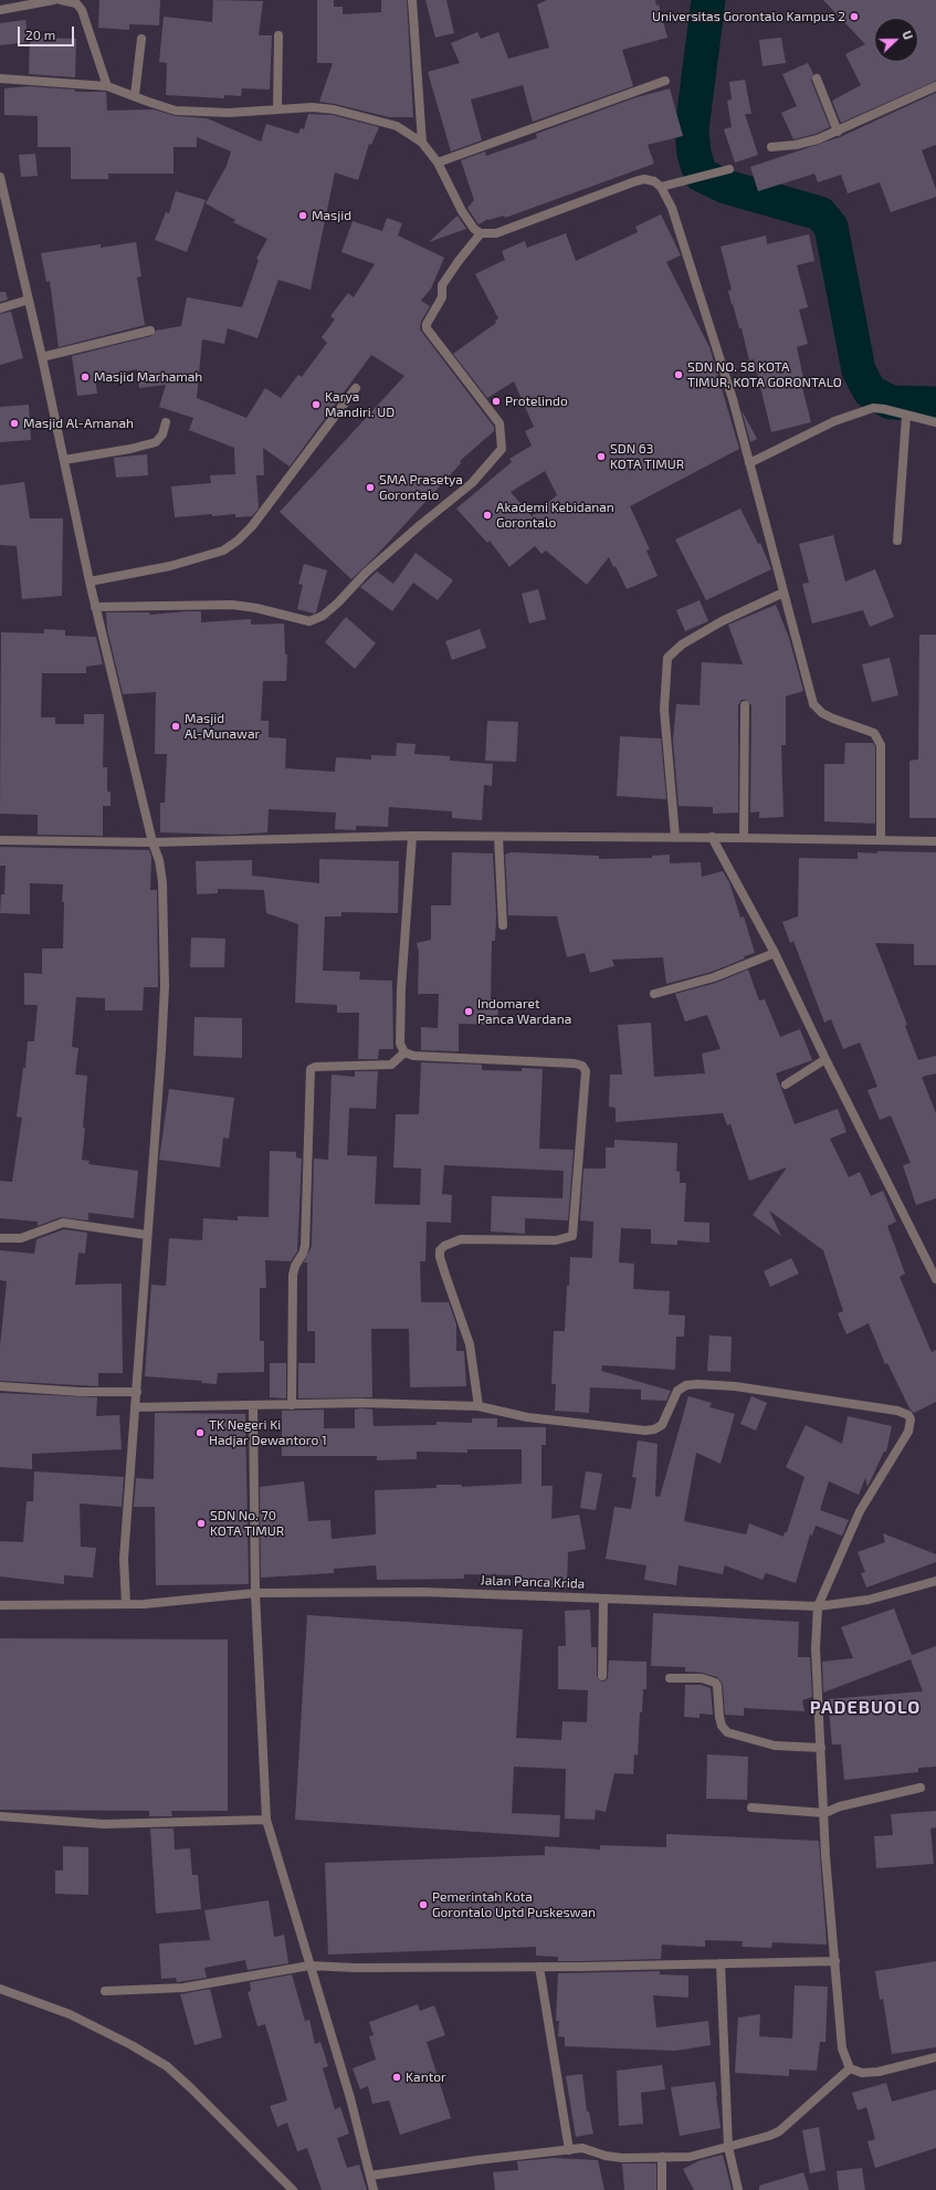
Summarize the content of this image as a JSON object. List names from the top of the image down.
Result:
{
  "streets": {
    "street": ["Jalan Panca Krida"]
  },
  "districts": ["PADEBUOLO"],
  "places": [
    "Universitas Gorontalo Kampus 2",
    "Masjid",
    "SDN NO. 58 KOTA TIMUR, KOTA GORONTALO",
    "Masjid Marhamah",
    "Protelindo",
    "Karya Mandiri. UD",
    "Masjid Al-Amanah",
    "SDN 63 KOTA TIMUR",
    "SMA Prasetya Gorontalo",
    "Akademi Kebidanan Gorontalo",
    "Masjid Al-Munawar",
    "Indomaret Panca Wardana",
    "TK Negeri Ki Hadjar Dewantoro 1",
    "SDN No. 70 KOTA TIMUR",
    "Pemerintah Kota Gorontalo Uptd Puskeswan",
    "Kantor"
  ],
  "scale_bar": "20 m",
  "north": "right"
}
